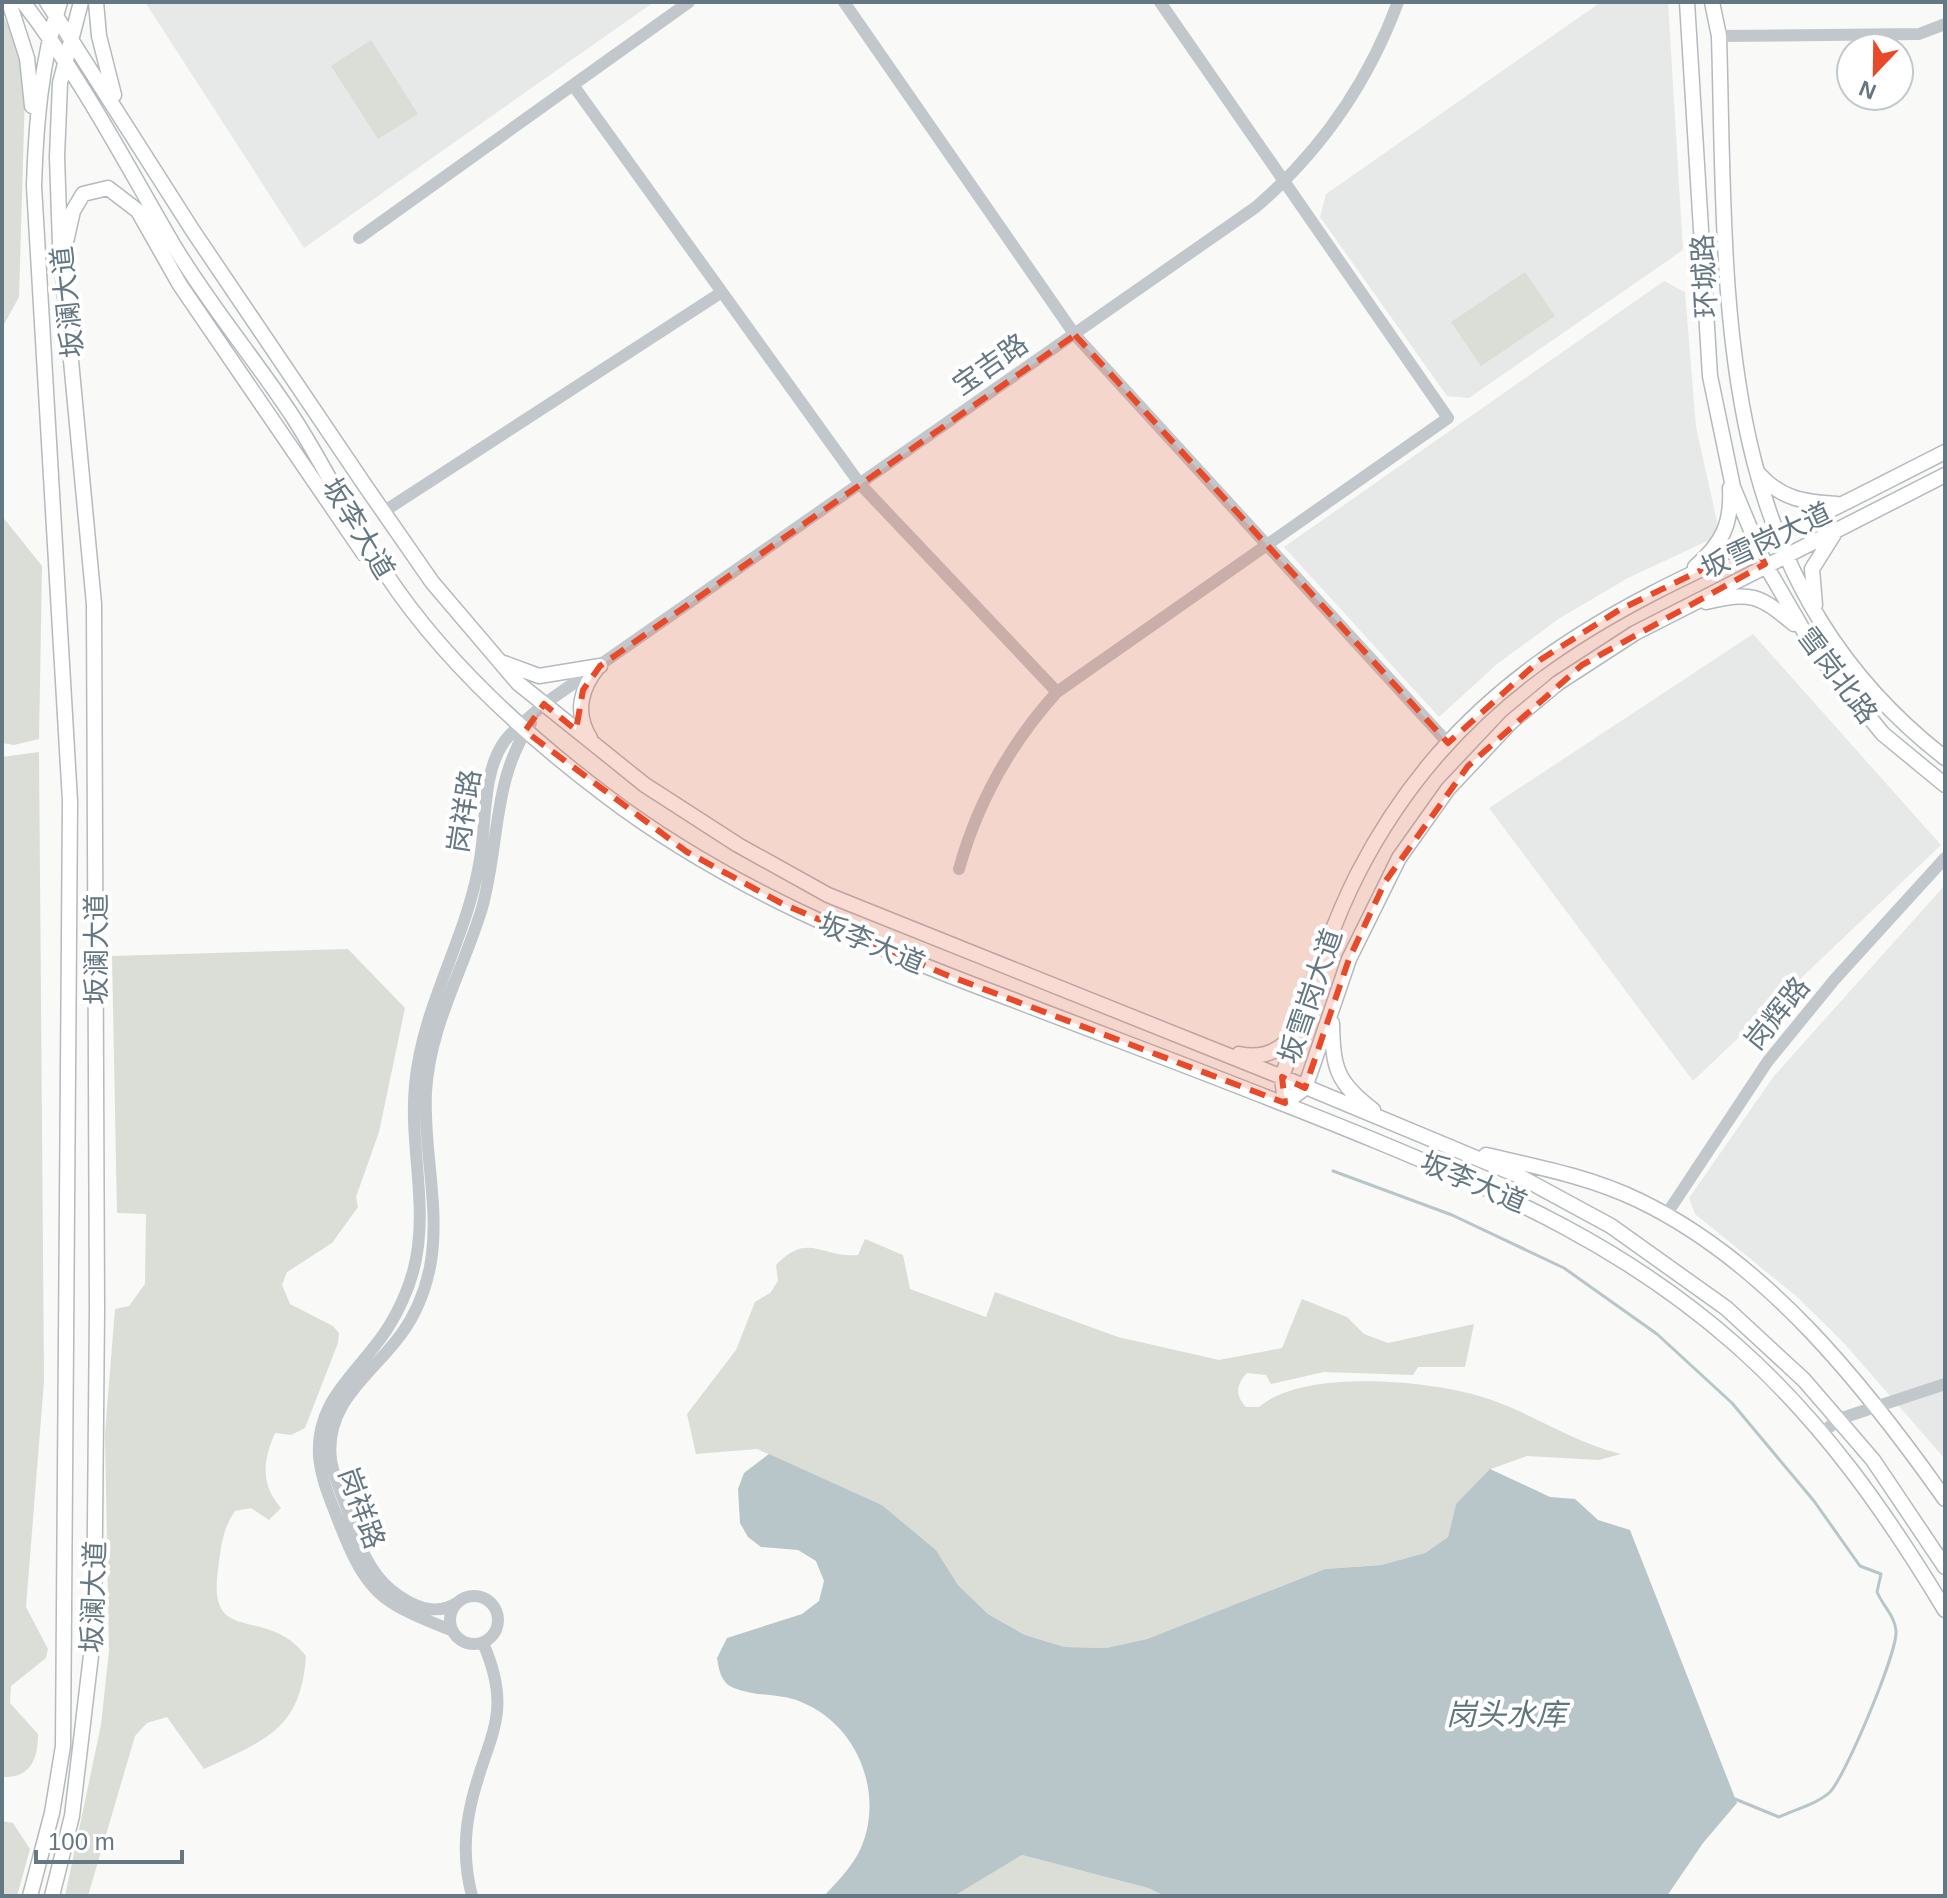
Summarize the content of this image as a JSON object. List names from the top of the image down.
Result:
{
  "streets": {
    "main road": [
      "环城路",
      "坂澜大道",
      "坂李大道",
      "坂雪岗大道",
      "雪岗北路"
    ],
    "street": ["宝吉路", "岗祥路", "岗辉路"]
  },
  "crossings": [
    ["环城路", "坂雪岗大道"],
    ["环城路", "雪岗北路"],
    ["坂澜大道", "坂李大道"],
    ["宝吉路", "坂李大道"],
    ["宝吉路", "岗祥路"],
    ["坂李大道", "坂雪岗大道"],
    ["坂李大道", "岗祥路"],
    ["坂雪岗大道", "雪岗北路"]
  ],
  "water": ["岗头水库"],
  "scale_bar": "100 m",
  "north": "bottom"
}
